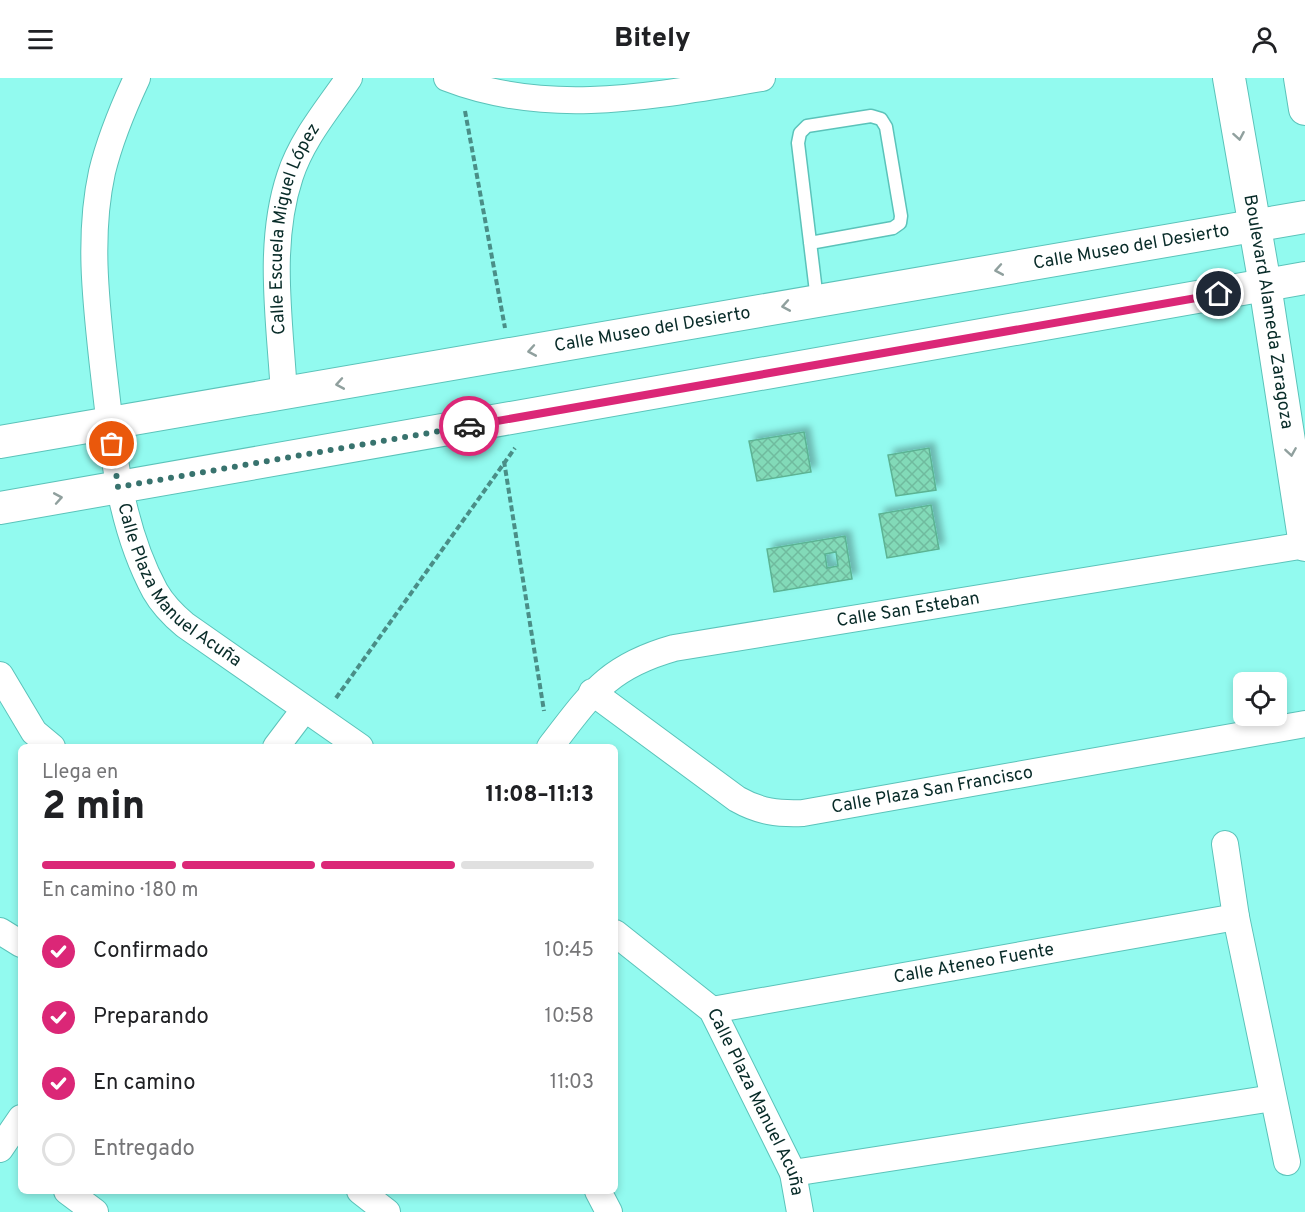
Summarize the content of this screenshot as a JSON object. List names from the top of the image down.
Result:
{
  "streets": {
    "street": [
      "Calle Escuela Miguel López",
      "Calle Museo del Desierto",
      "Boulevard Alameda Zaragoza",
      "Calle Plaza Manuel Acuña",
      "Calle San Esteban",
      "Calle Plaza San Francisco",
      "Calle Ateneo Fuente"
    ]
  },
  "crossings": [
    ["Calle Escuela Miguel López", "Calle Museo del Desierto"],
    ["Calle Museo del Desierto", "Boulevard Alameda Zaragoza"],
    ["Calle Museo del Desierto", "Calle Plaza Manuel Acuña"],
    ["Boulevard Alameda Zaragoza", "Calle San Esteban"],
    ["Calle Plaza Manuel Acuña", "Calle Ateneo Fuente"],
    ["Calle San Esteban", "Calle Plaza San Francisco"]
  ],
  "one_way": ["Boulevard Alameda Zaragoza"],
  "page": {
    "header": "Bitely",
    "heading": ["2 min", "Llega en", "11:08–11:13"],
    "bar": "En camino · 180 m",
    "list": [
      ["Confirmado", "10:45"],
      ["Preparando", "10:58"],
      ["En camino", "11:03"],
      "Entregado"
    ]
  }
}
